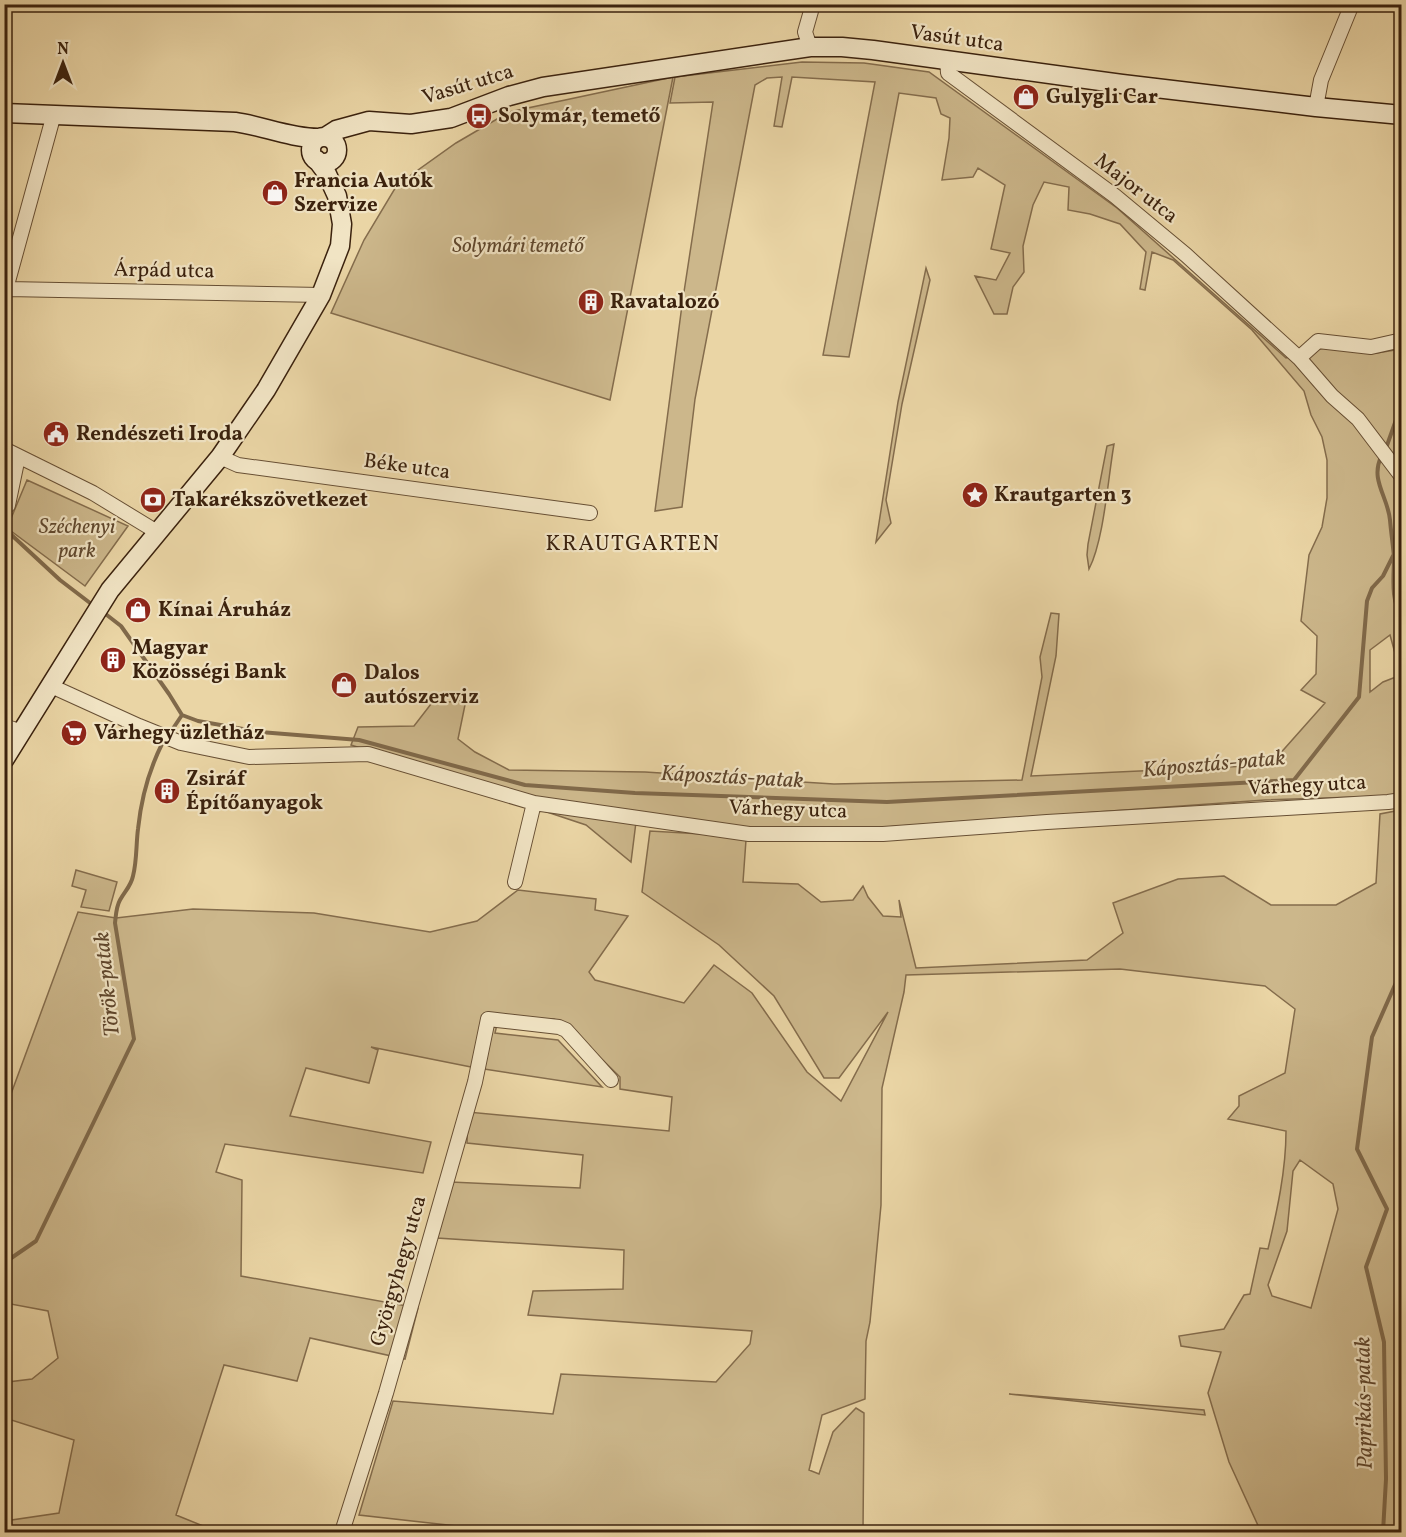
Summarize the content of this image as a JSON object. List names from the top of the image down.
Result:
{
  "streets": {
    "street": [
      "Vasút utca",
      "Major utca",
      "Árpád utca",
      "Béke utca",
      "Várhegy utca",
      "Györgyhegy utca"
    ]
  },
  "crossings": [
    ["Vasút utca", "Major utca"]
  ],
  "districts": ["KRAUTGARTEN"],
  "water": ["Káposztás-patak", "Török-patak", "Paprikás-patak"],
  "parks": ["Solymári temető", "Széchenyi park"],
  "places": {
    "shop": [
      "Gulygli Car",
      "Francia Autók Szervize",
      "Kínai Áruház",
      "Dalos autószerviz"
    ],
    "bus stop": ["Solymár, temető"],
    "building": ["Ravatalozó", "Magyar Közösségi Bank", "Zsiráf Építőanyagok"],
    "public building": ["Rendészeti Iroda"],
    "place": ["Krautgarten 3"],
    "bank": ["Takarékszövetkezet"],
    "supermarket": ["Várhegy üzletház"]
  },
  "north": "top"
}
